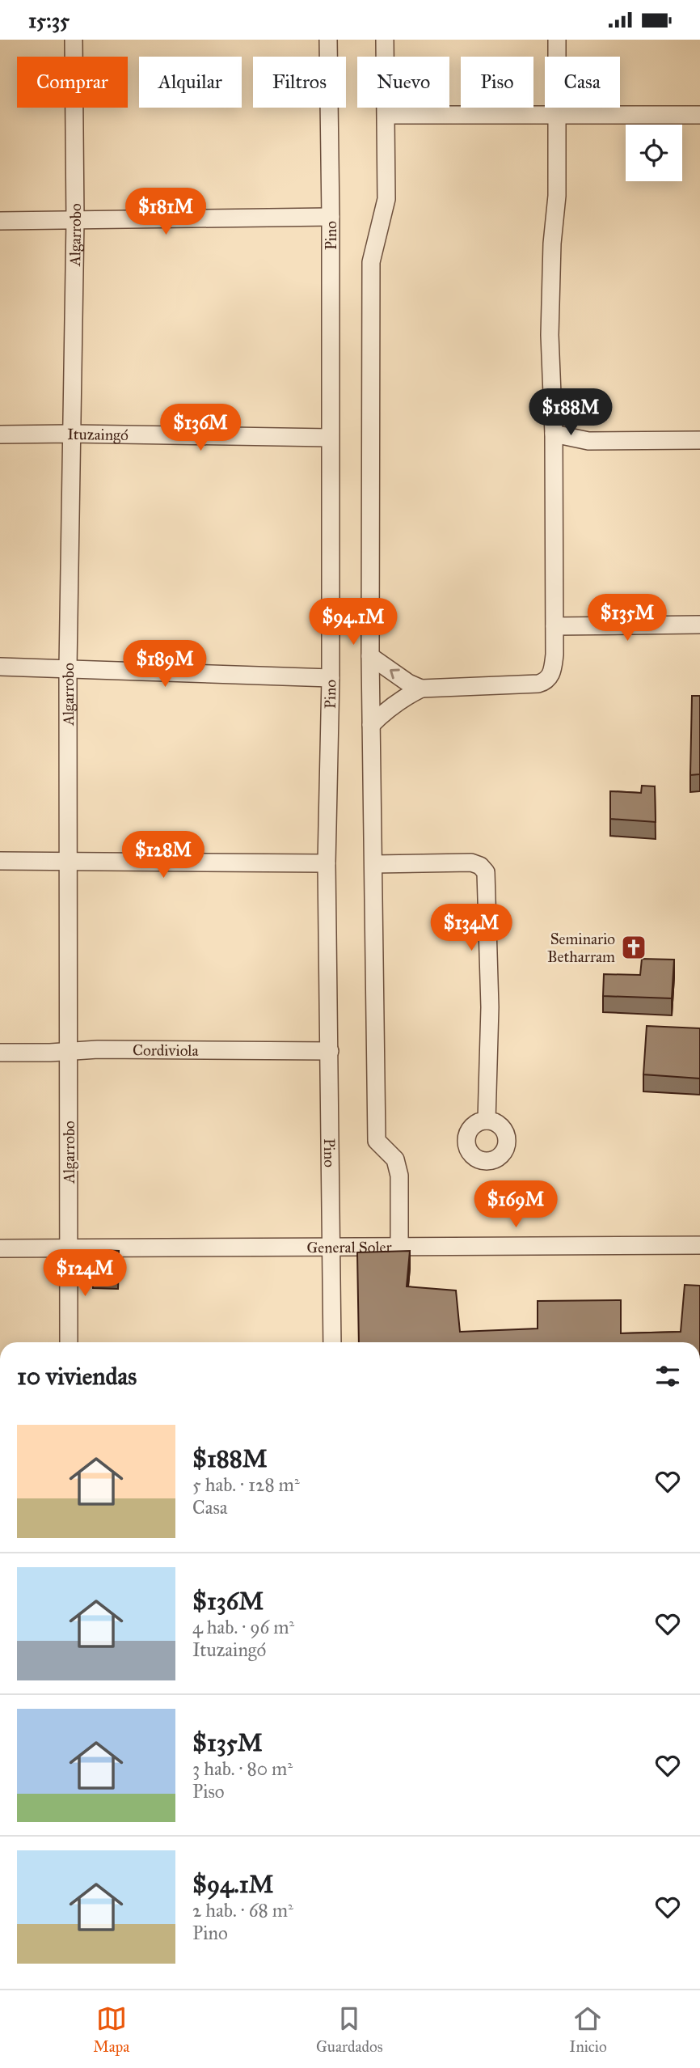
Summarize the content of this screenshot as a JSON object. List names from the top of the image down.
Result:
{
  "streets": {
    "street": [
      "Algarrobo",
      "Pino",
      "Ituzaingó",
      "Cordiviola",
      "General Soler"
    ]
  },
  "crossings": [
    ["Algarrobo", "Ituzaingó"],
    ["Algarrobo", "Cordiviola"],
    ["Algarrobo", "General Soler"],
    ["Pino", "Ituzaingó"],
    ["Pino", "Cordiviola"],
    ["Pino", "General Soler"]
  ],
  "places": {
    "church": ["Seminario Betharram"]
  },
  "page": {
    "status": "15:35",
    "chip": [
      "Comprar",
      "Alquilar",
      "Filtros",
      "Nuevo",
      "Piso",
      "Casa"
    ],
    "price": [
      "$181M",
      "$188M",
      "$136M",
      "$135M",
      "$94.1M",
      "$189M",
      "$128M",
      "$134M",
      "$169M",
      "$124M"
    ],
    "heading": "10 viviendas",
    "list": [
      {
        "name": "$188M",
        "note": "5 hab. · 128 m² · Casa"
      },
      {
        "name": "$136M",
        "note": "4 hab. · 96 m² · Ituzaingó"
      },
      {
        "name": "$135M",
        "note": "3 hab. · 80 m² · Piso"
      },
      {
        "name": "$94.1M",
        "note": "2 hab. · 68 m² · Pino"
      }
    ],
    "tabs": ["Mapa", "Guardados", "Inicio"]
  }
}
